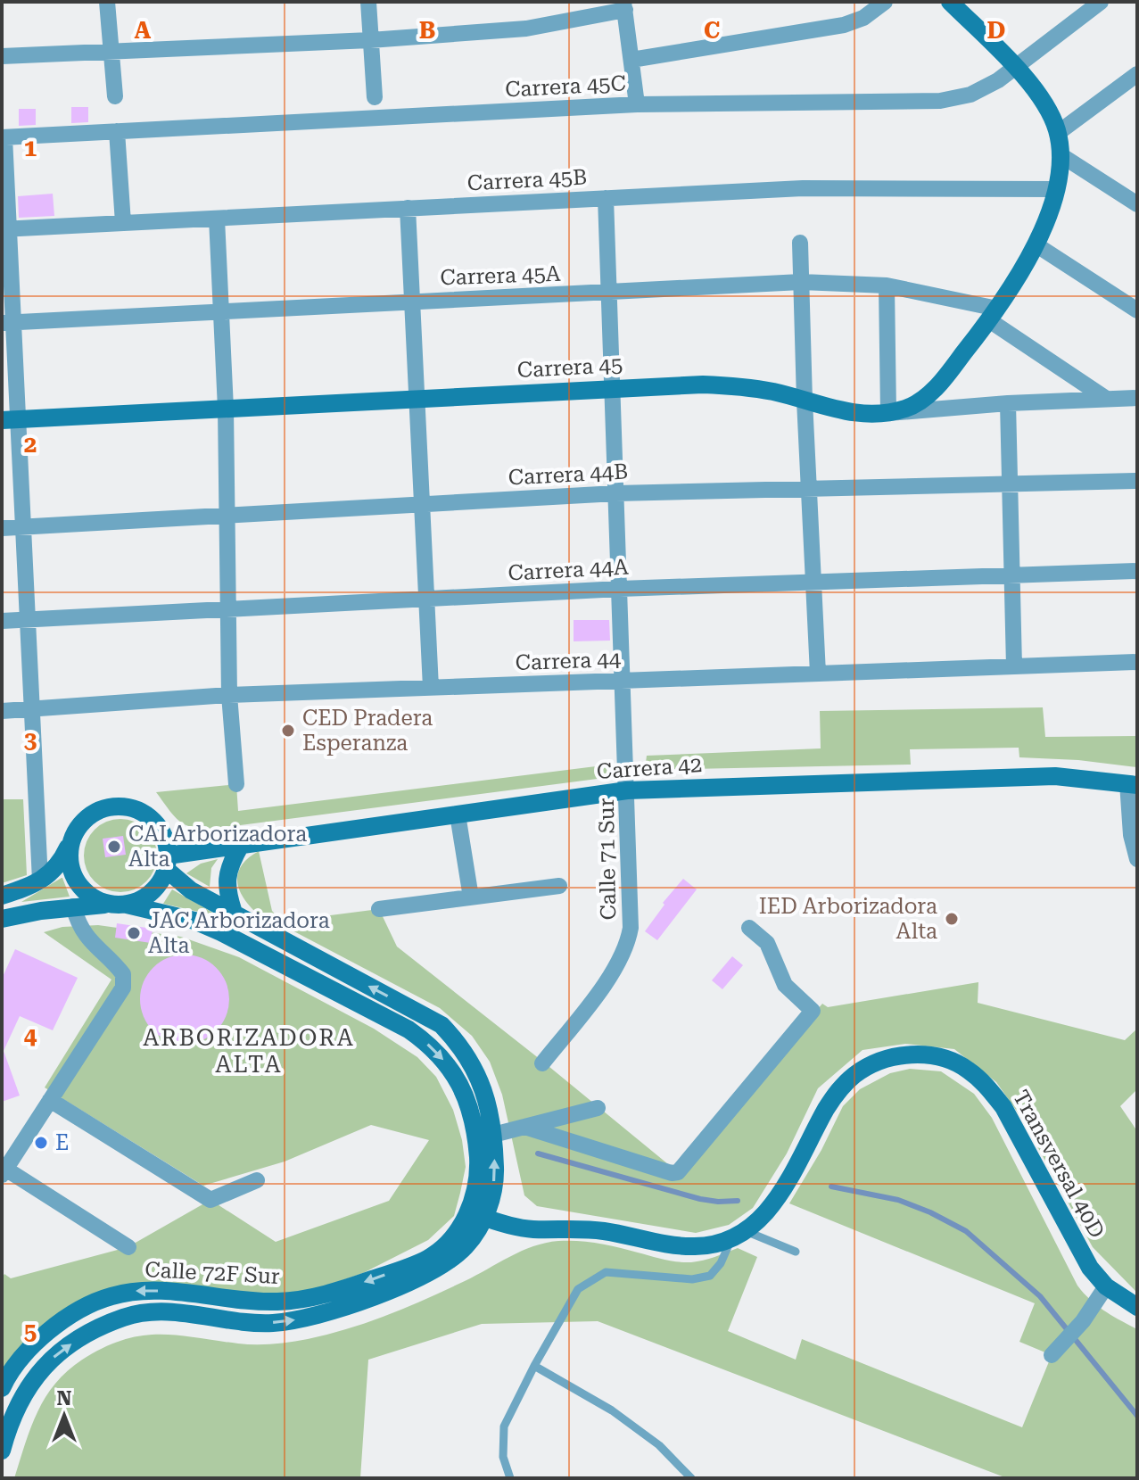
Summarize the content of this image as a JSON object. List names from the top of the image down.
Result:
{
  "streets": {
    "street": [
      "Carrera 45C",
      "Carrera 45B",
      "Carrera 45A",
      "Carrera 45",
      "Carrera 44B",
      "Carrera 44A",
      "Carrera 44",
      "Carrera 42",
      "Calle 71 Sur",
      "Transversal 40D",
      "Calle 72F Sur"
    ]
  },
  "crossings": [
    ["Carrera 45B", "Calle 71 Sur"],
    ["Carrera 45A", "Calle 71 Sur"],
    ["Carrera 45", "Calle 71 Sur"],
    ["Carrera 44B", "Calle 71 Sur"],
    ["Carrera 44A", "Calle 71 Sur"],
    ["Carrera 44", "Calle 71 Sur"],
    ["Carrera 42", "Calle 71 Sur"],
    ["Carrera 42", "Calle 72F Sur"]
  ],
  "districts": ["ARBORIZADORA ALTA"],
  "places": [
    "CED Pradera Esperanza",
    "CAI Arborizadora Alta",
    "IED Arborizadora Alta",
    "JAC Arborizadora Alta",
    "E"
  ],
  "north": "top",
  "grid": {
    "columns": [
      "A",
      "B",
      "C",
      "D"
    ],
    "rows": [
      "1",
      "2",
      "3",
      "4",
      "5"
    ]
  }
}
